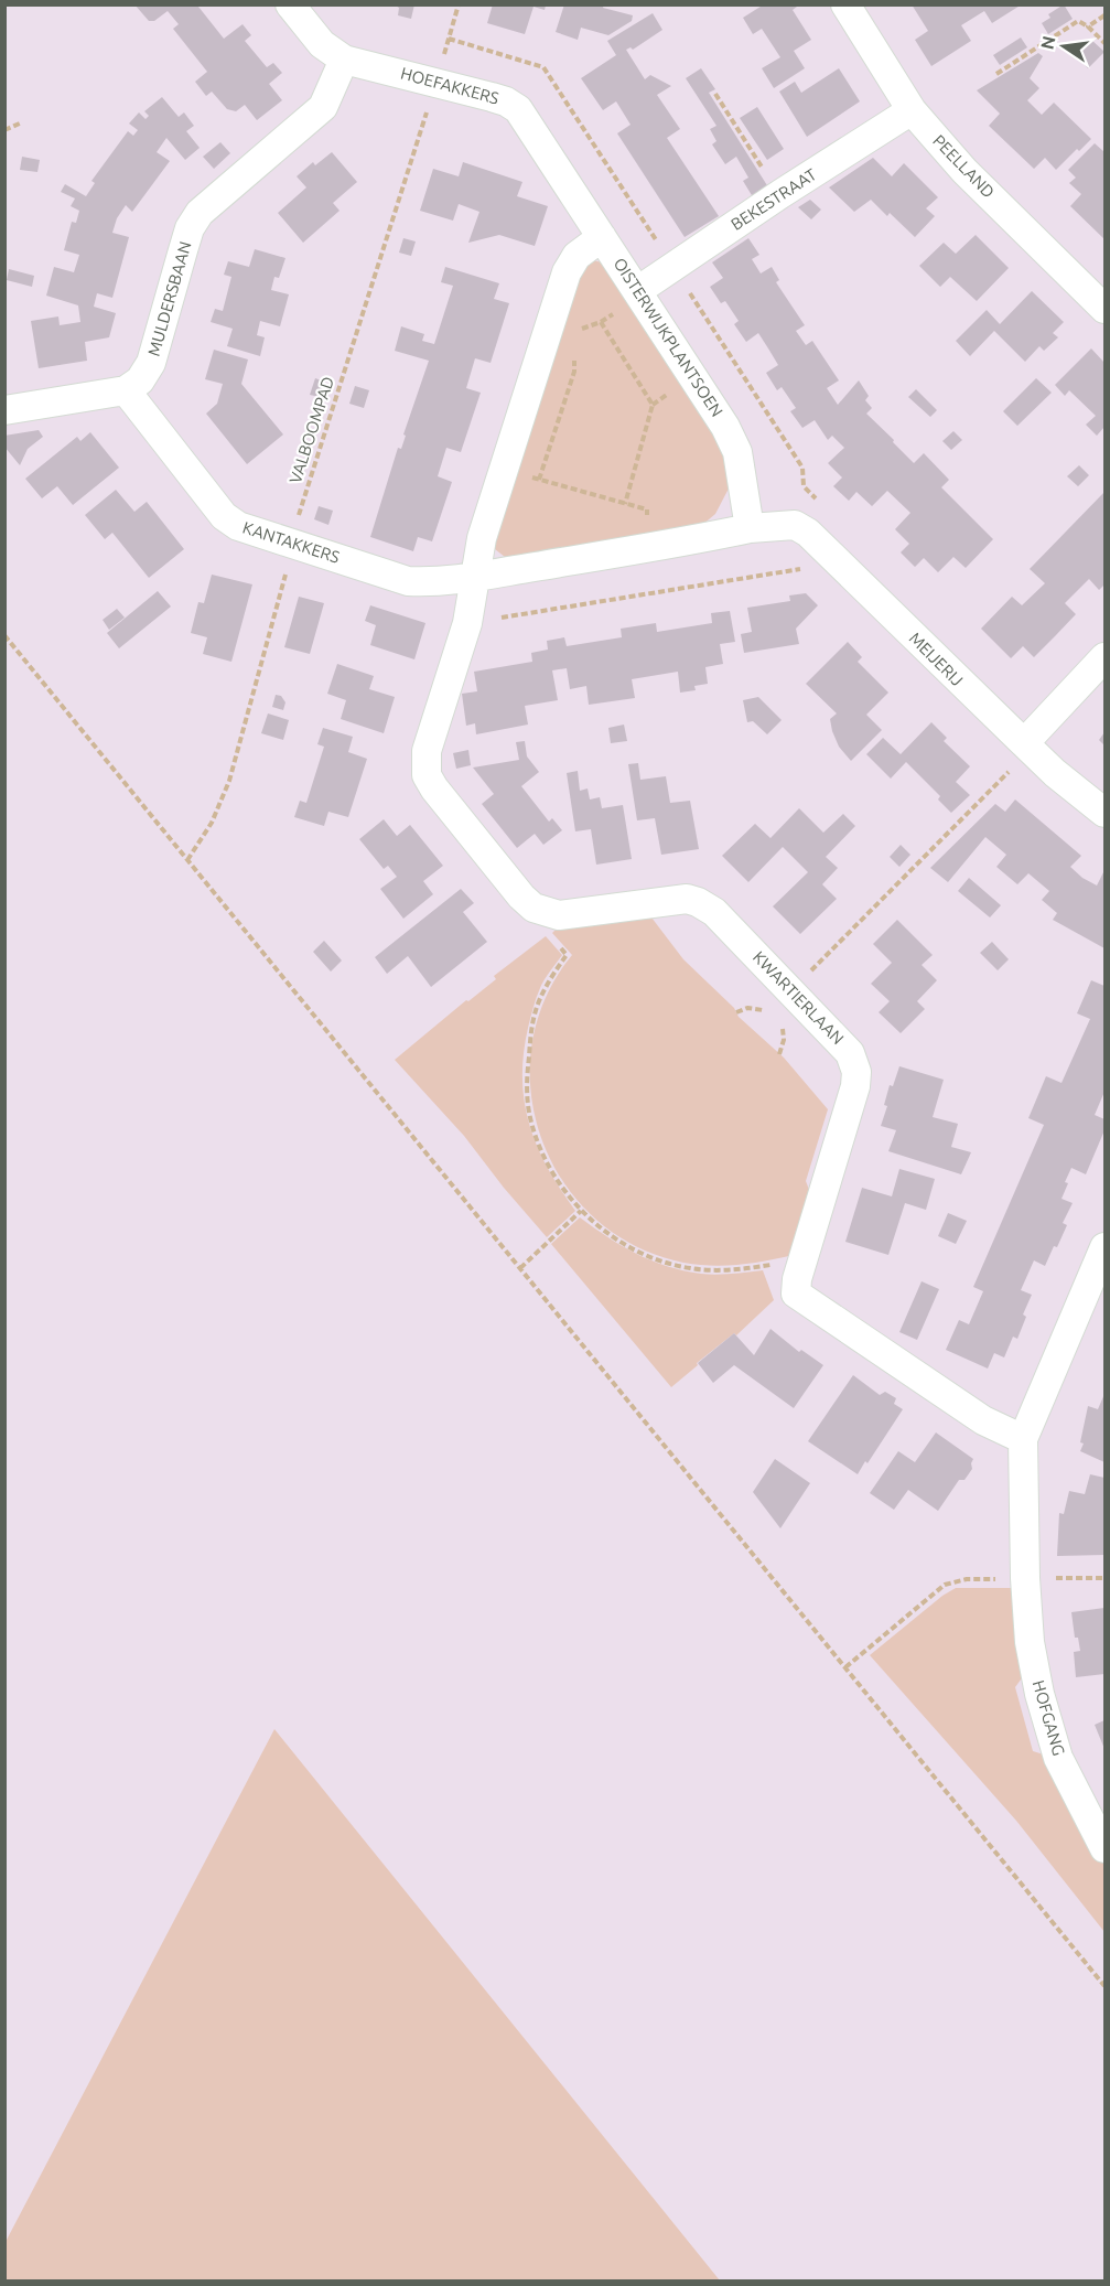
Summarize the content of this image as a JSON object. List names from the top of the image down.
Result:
{
  "streets": {
    "street": [
      "HOEFAKKERS",
      "PEELLAND",
      "BEKESTRAAT",
      "MULDERSBAAN",
      "OISTERWIJKPLANTSOEN",
      "KANTAKKERS",
      "MEIJERIJ",
      "KWARTIERLAAN",
      "HOFGANG"
    ],
    "path": ["VALBOOMPAD"]
  },
  "crossings": [
    ["HOEFAKKERS", "MULDERSBAAN"],
    ["HOEFAKKERS", "OISTERWIJKPLANTSOEN"],
    ["HOEFAKKERS", "VALBOOMPAD"],
    ["PEELLAND", "BEKESTRAAT"],
    ["BEKESTRAAT", "OISTERWIJKPLANTSOEN"],
    ["MULDERSBAAN", "KANTAKKERS"],
    ["OISTERWIJKPLANTSOEN", "MEIJERIJ"],
    ["VALBOOMPAD", "KANTAKKERS"],
    ["KWARTIERLAAN", "HOFGANG"]
  ],
  "north": "left"
}
